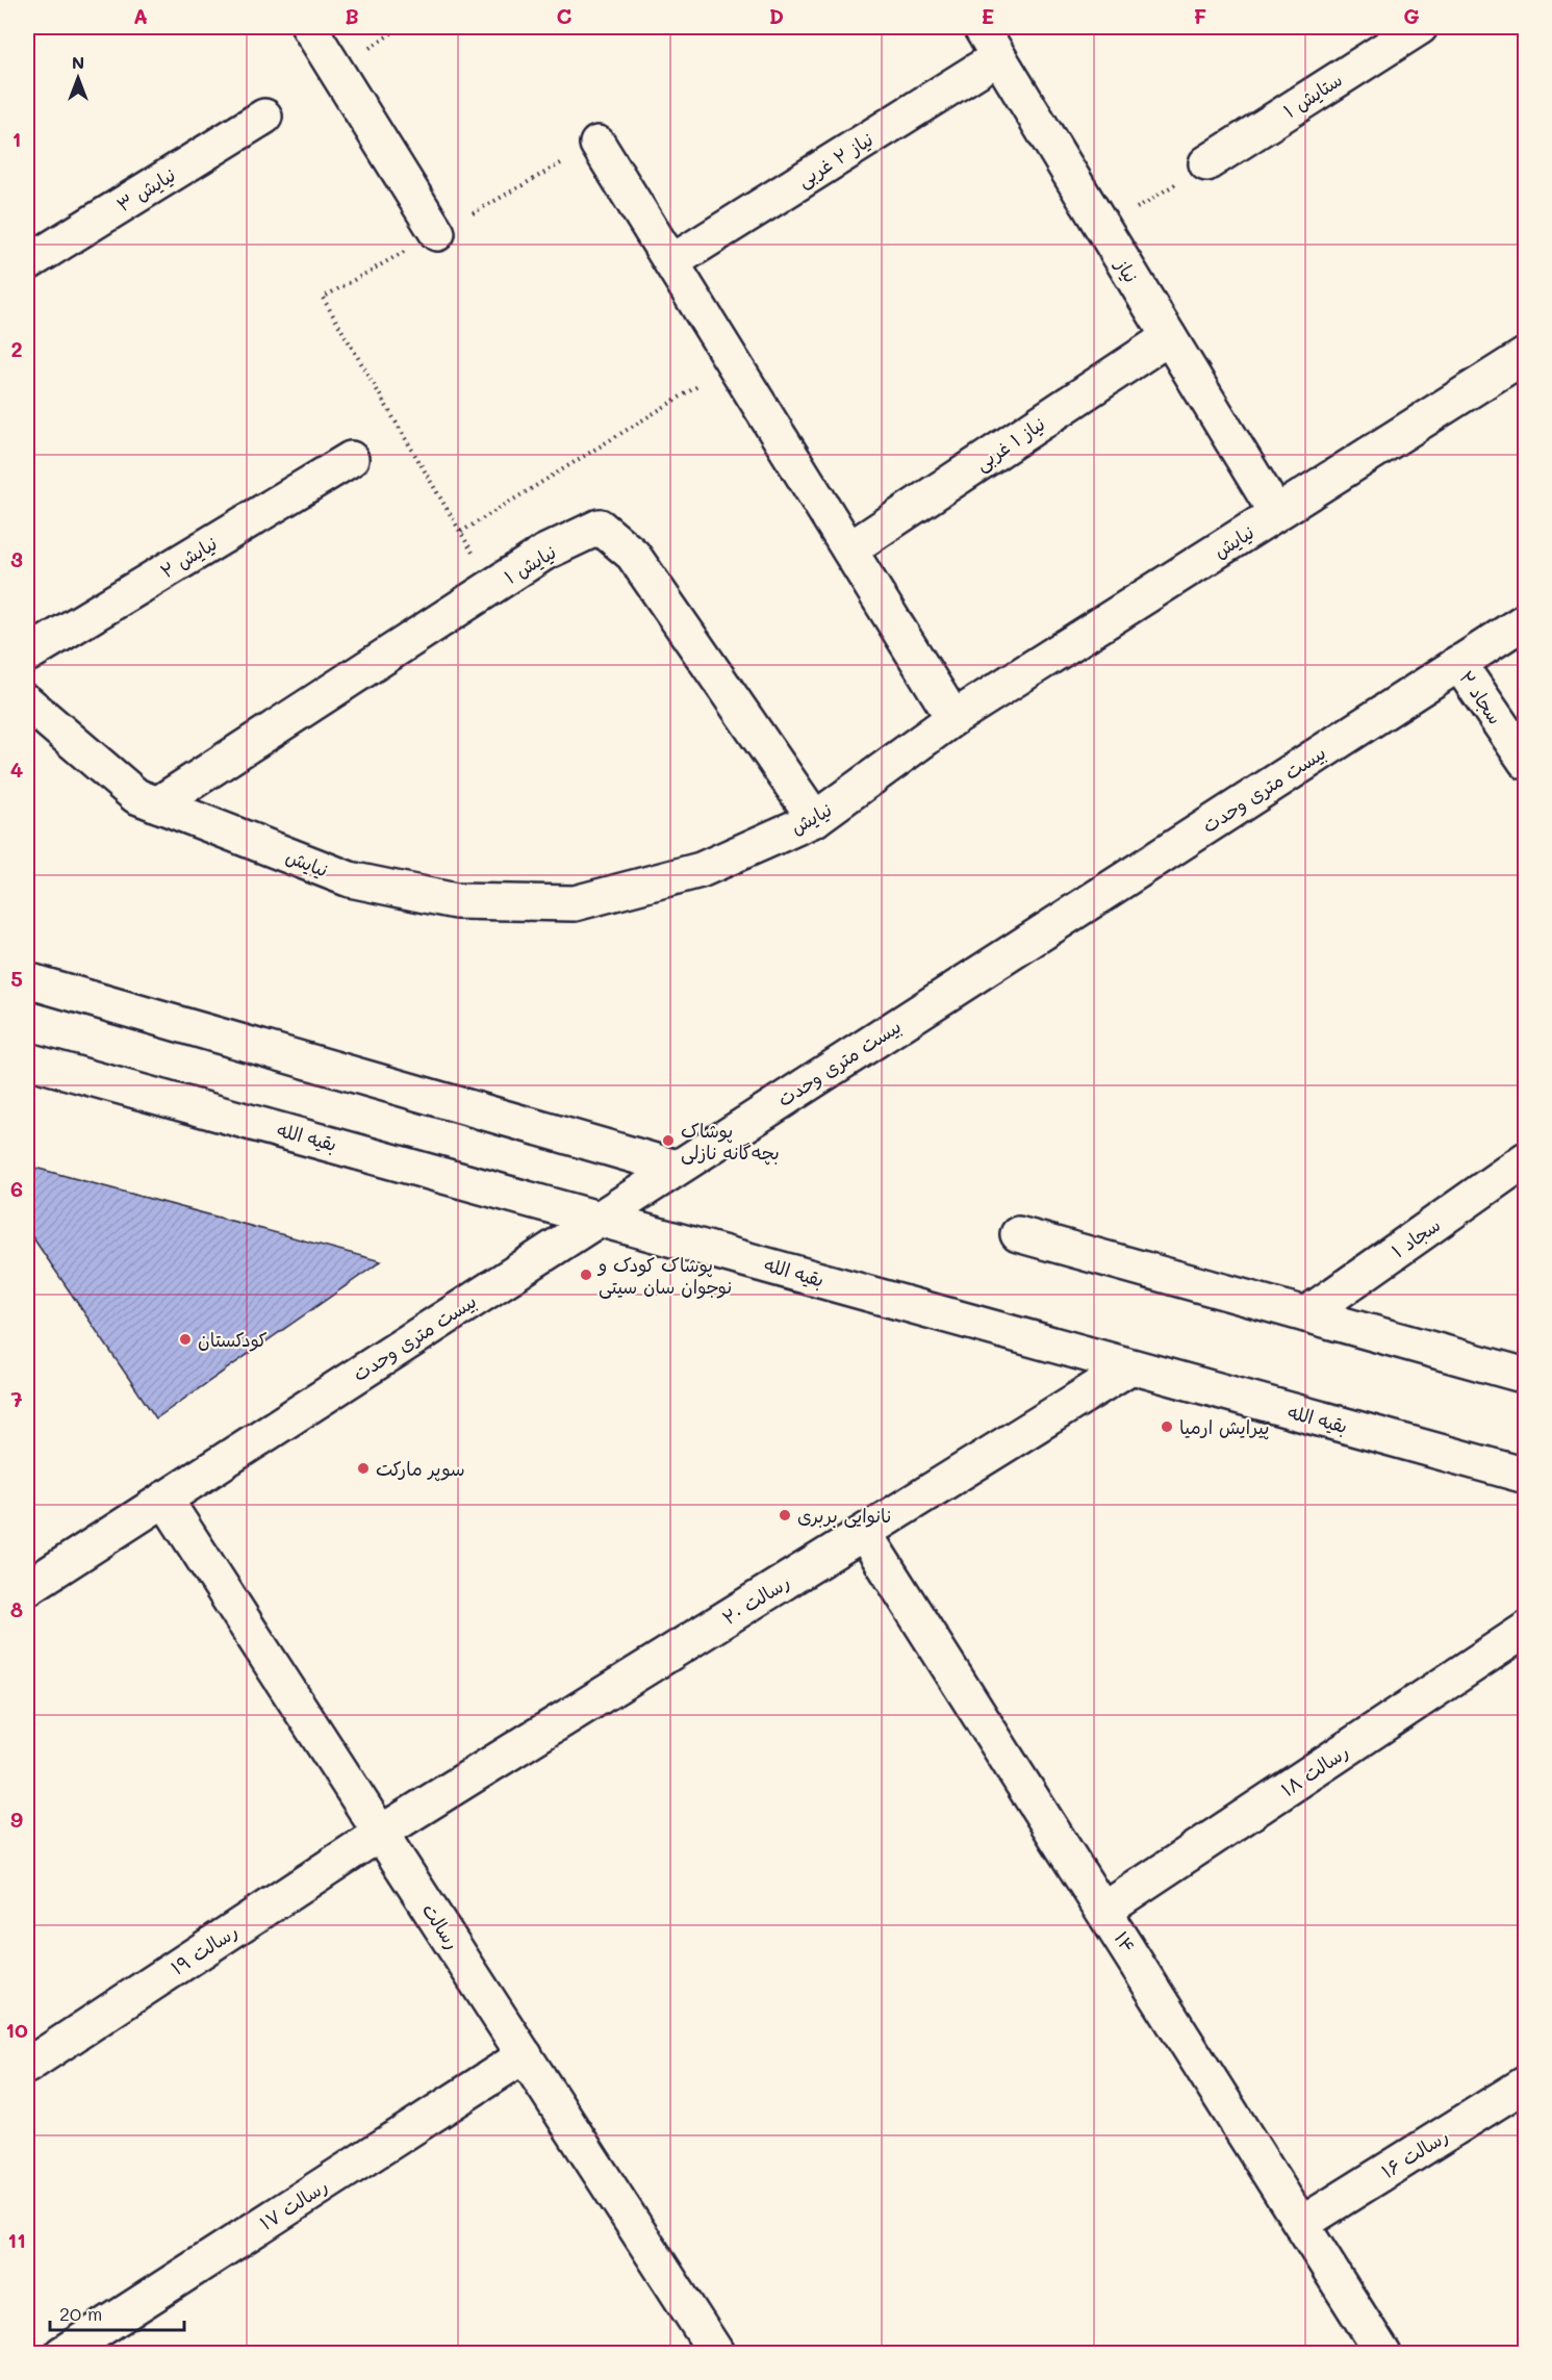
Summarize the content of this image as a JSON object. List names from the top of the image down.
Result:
{
  "streets": {
    "street": [
      "ستایش ۱",
      "نیاز ۲ غربی",
      "نیایش ۳",
      "نیاز",
      "نیاز ۱ غربی",
      "نیایش",
      "نیایش ۲",
      "نیایش ۱",
      "سجاد ۲",
      "بیست متری وحدت",
      "بقیه الله",
      "سجاد ۱",
      "رسالت ۲۰",
      "رسالت ۱۸",
      "رسالت",
      "۱۴",
      "رسالت ۱۹",
      "رسالت ۱۶",
      "رسالت ۱۷"
    ]
  },
  "crossings": [
    ["نیاز ۲ غربی", "نیاز"],
    ["نیاز", "نیاز ۱ غربی"],
    ["نیاز", "نیایش"],
    ["نیایش", "نیایش ۱"],
    ["سجاد ۲", "بیست متری وحدت"],
    ["بیست متری وحدت", "بقیه الله"],
    ["بیست متری وحدت", "رسالت"],
    ["بقیه الله", "رسالت ۲۰"],
    ["رسالت ۲۰", "رسالت"],
    ["رسالت ۲۰", "۱۴"],
    ["رسالت ۲۰", "رسالت ۱۹"],
    ["رسالت ۱۸", "۱۴"],
    ["رسالت", "رسالت ۱۹"],
    ["رسالت", "رسالت ۱۷"],
    ["۱۴", "رسالت ۱۶"]
  ],
  "places": [
    "پوشاک بچه‌گانه نازلی",
    "پوشاک کودک و نوجوان سان سیتی",
    "کودکستان",
    "پیرایش ارمیا",
    "سوپر مارکت",
    "نانوایی بربری"
  ],
  "scale_bar": "20 m",
  "north": "top",
  "grid": {
    "columns": [
      "A",
      "B",
      "C",
      "D",
      "E",
      "F",
      "G"
    ],
    "rows": [
      "1",
      "2",
      "3",
      "4",
      "5",
      "6",
      "7",
      "8",
      "9",
      "10",
      "11"
    ]
  }
}
